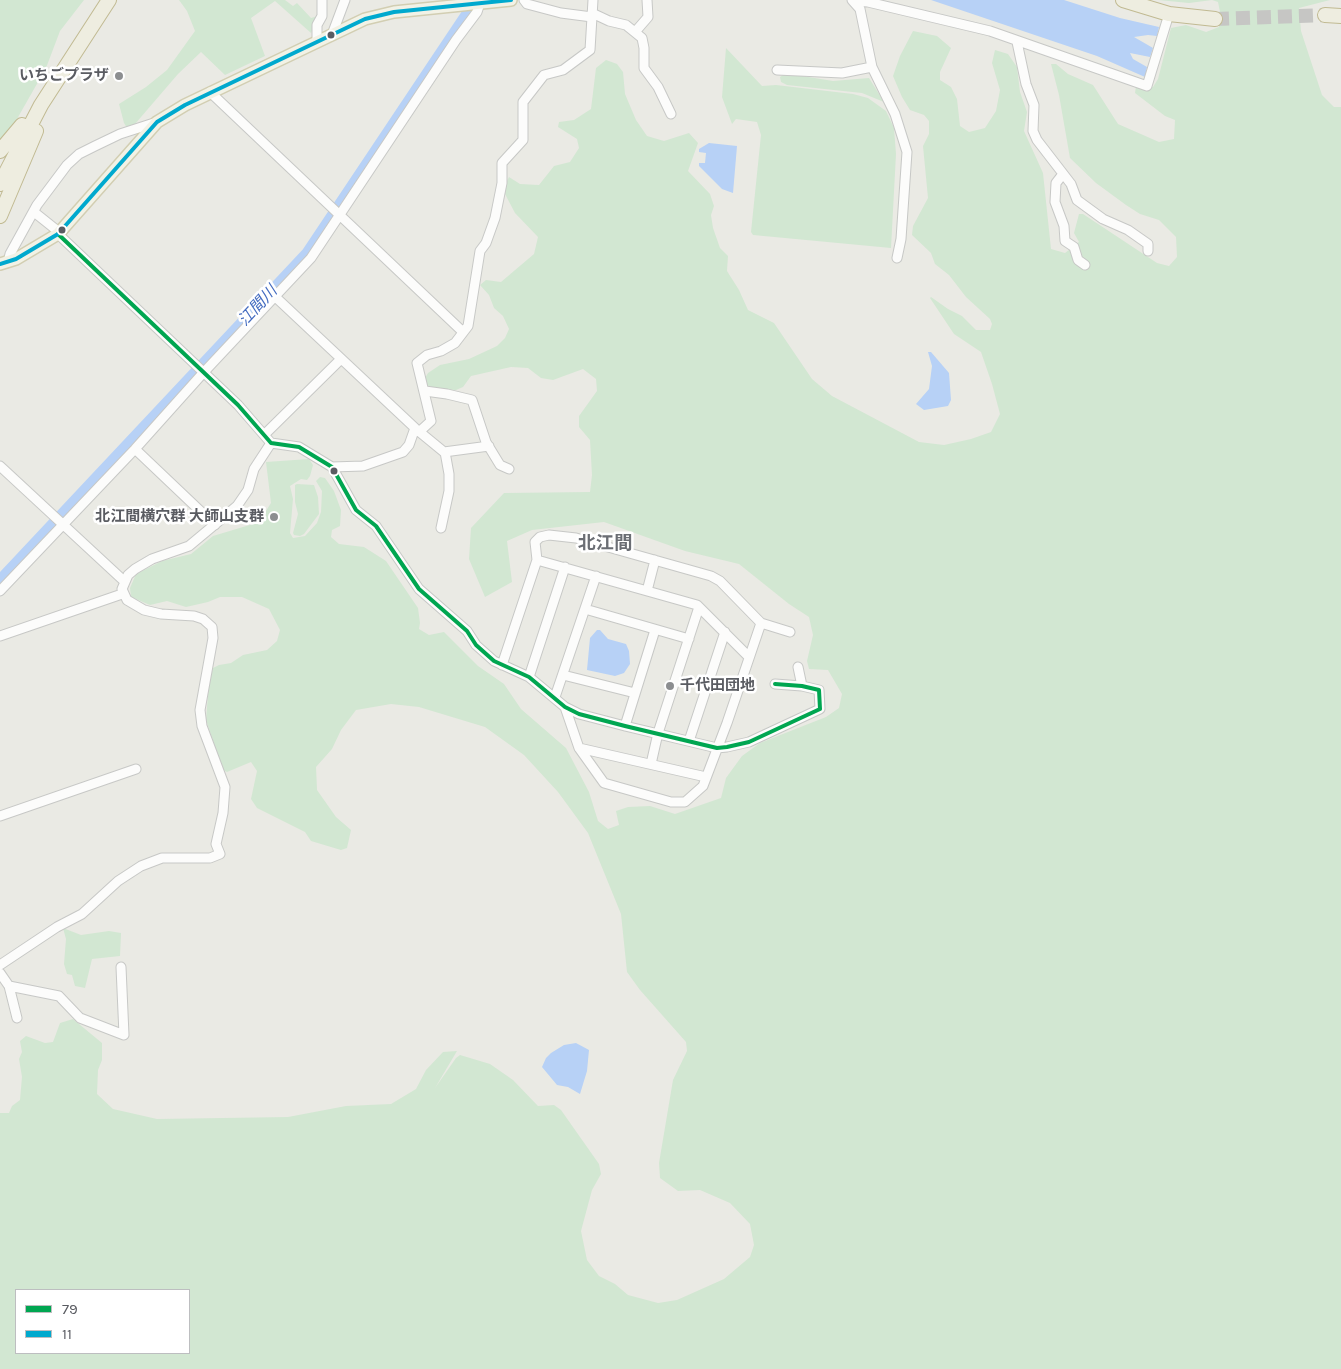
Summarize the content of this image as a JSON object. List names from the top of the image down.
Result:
{
  "districts": ["北江間"],
  "water": ["江間川"],
  "places": ["いちごプラザ", "北江間横穴群 大師山支群", "千代田団地"],
  "lines": ["transit line 11", "transit line 79"],
  "legend": ["79", "11"]
}
